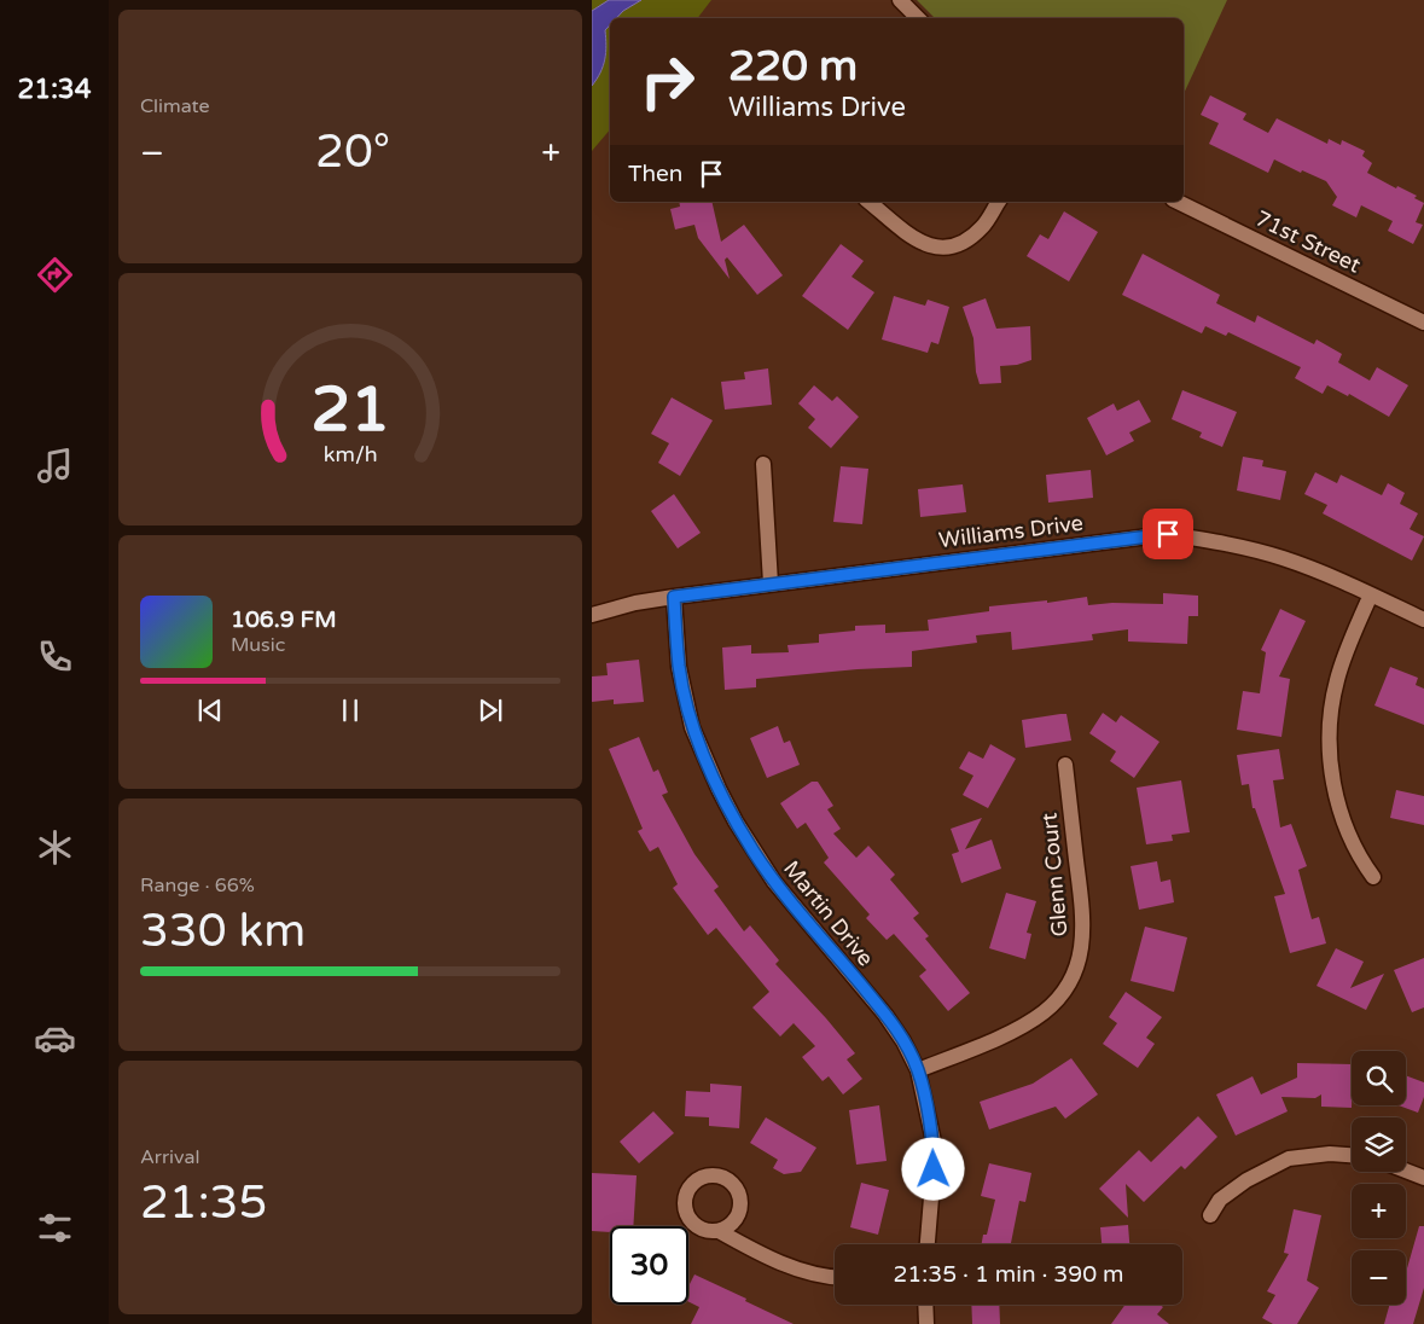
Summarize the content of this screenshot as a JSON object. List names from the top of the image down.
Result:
{
  "streets": {
    "street": [
      "71st Street",
      "Williams Drive",
      "Glenn Court",
      "Martin Drive"
    ]
  },
  "crossings": [
    ["Williams Drive", "Martin Drive"],
    ["Glenn Court", "Martin Drive"]
  ],
  "page": {
    "tabs": "21:34",
    "tile": [
      "Climate",
      ["Range · 66%", "330 km"],
      ["Arrival", "21:35"]
    ],
    "turn": ["220 m", "Williams Drive"],
    "heat": ["−", "20°", "+"],
    "then": "Then",
    "song": ["106.9 FM", "Music"],
    "map_buttons": ["+", "−"],
    "limit": "30",
    "trip": "21:35 · 1 min · 390 m",
    "gauge": ["21", "km/h"]
  }
}
